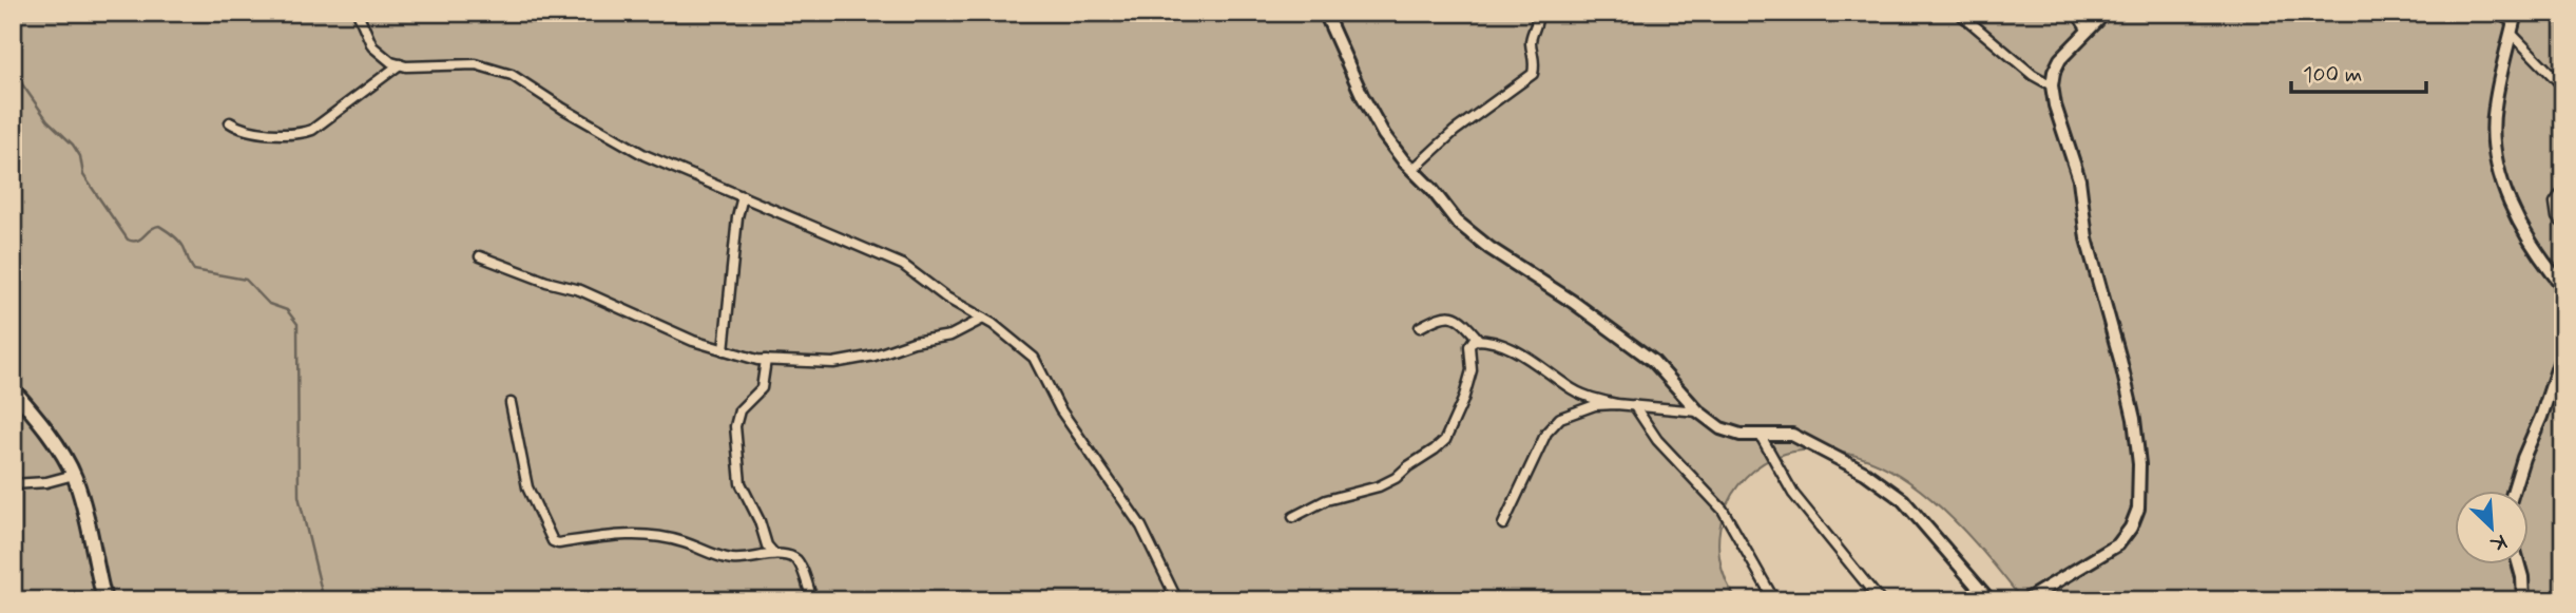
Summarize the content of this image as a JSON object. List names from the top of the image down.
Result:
{
  "scale_bar": "100 m",
  "north": "bottom right"
}
